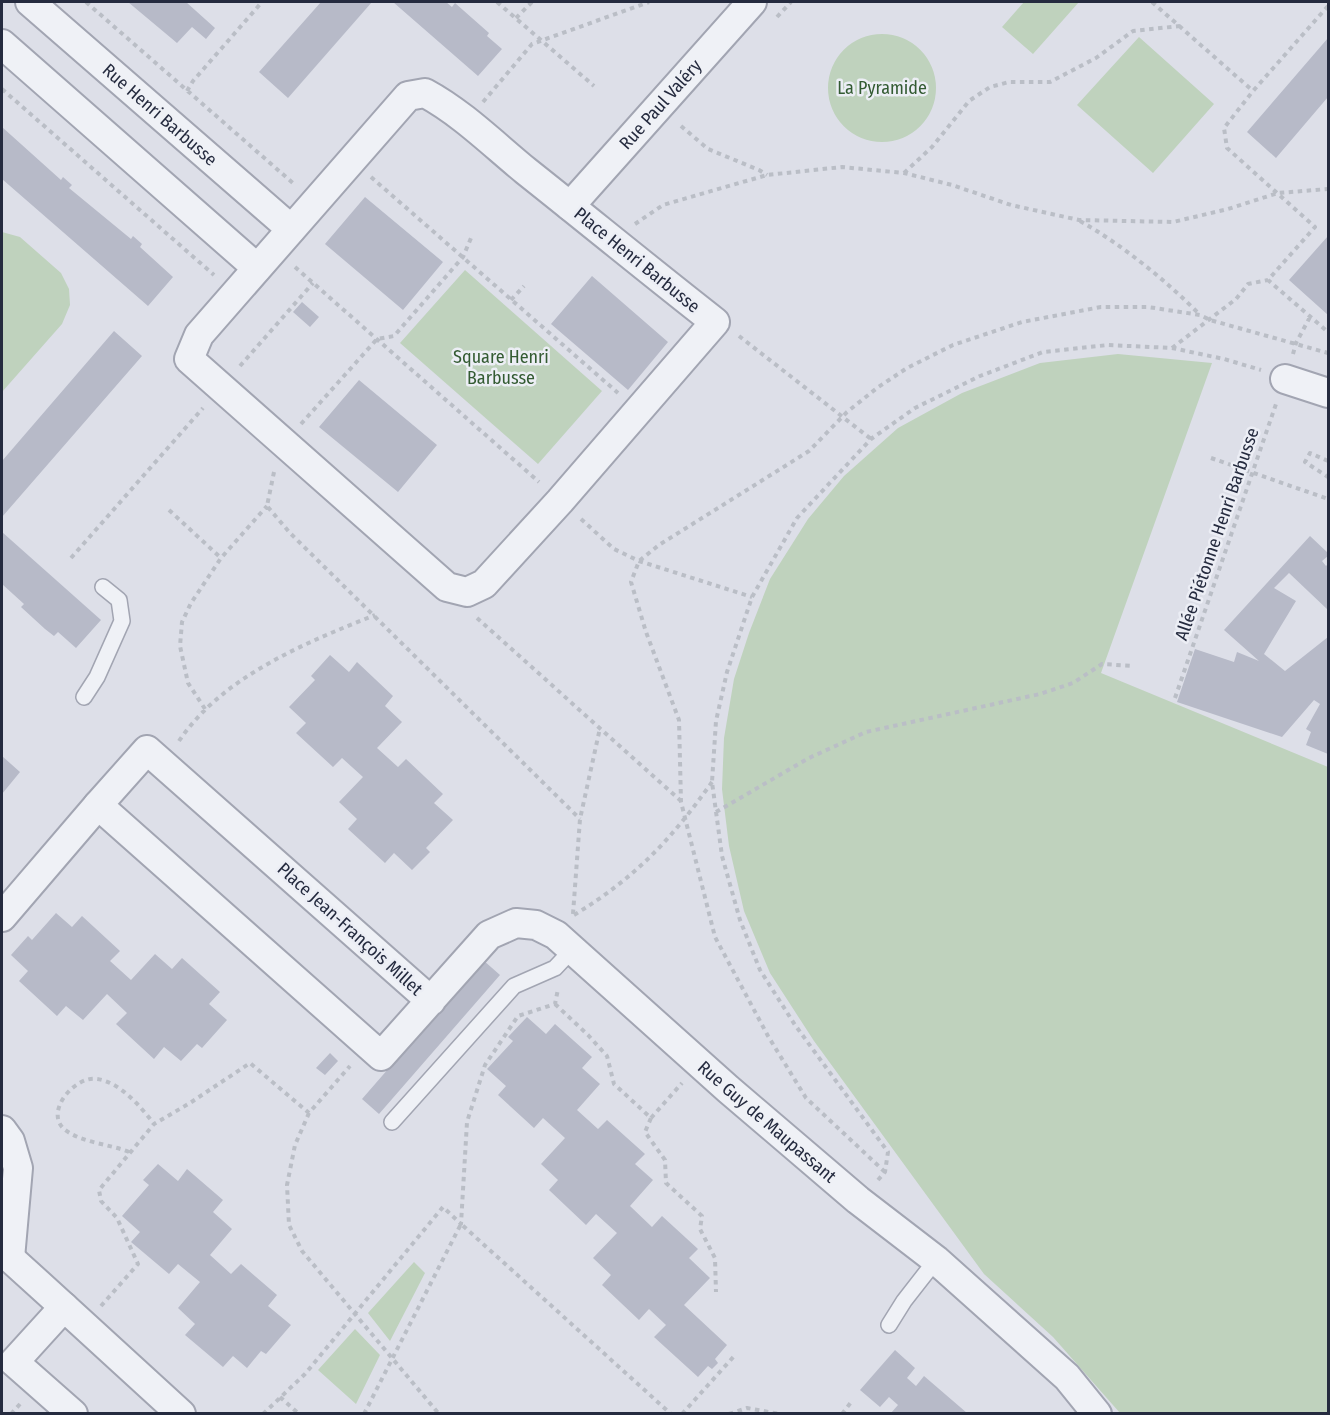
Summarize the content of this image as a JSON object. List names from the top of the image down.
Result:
{
  "streets": {
    "street": [
      "Rue Paul Valéry",
      "Rue Henri Barbusse",
      "Place Henri Barbusse",
      "Place Jean-François Millet",
      "Rue Guy de Maupassant"
    ],
    "path": ["Allée Piétonne Henri Barbusse"]
  },
  "crossings": [
    ["Rue Paul Valéry", "Place Henri Barbusse"],
    ["Rue Henri Barbusse", "Place Henri Barbusse"],
    ["Place Jean-François Millet", "Rue Guy de Maupassant"]
  ],
  "parks": ["La Pyramide", "Square Henri Barbusse"]
}
